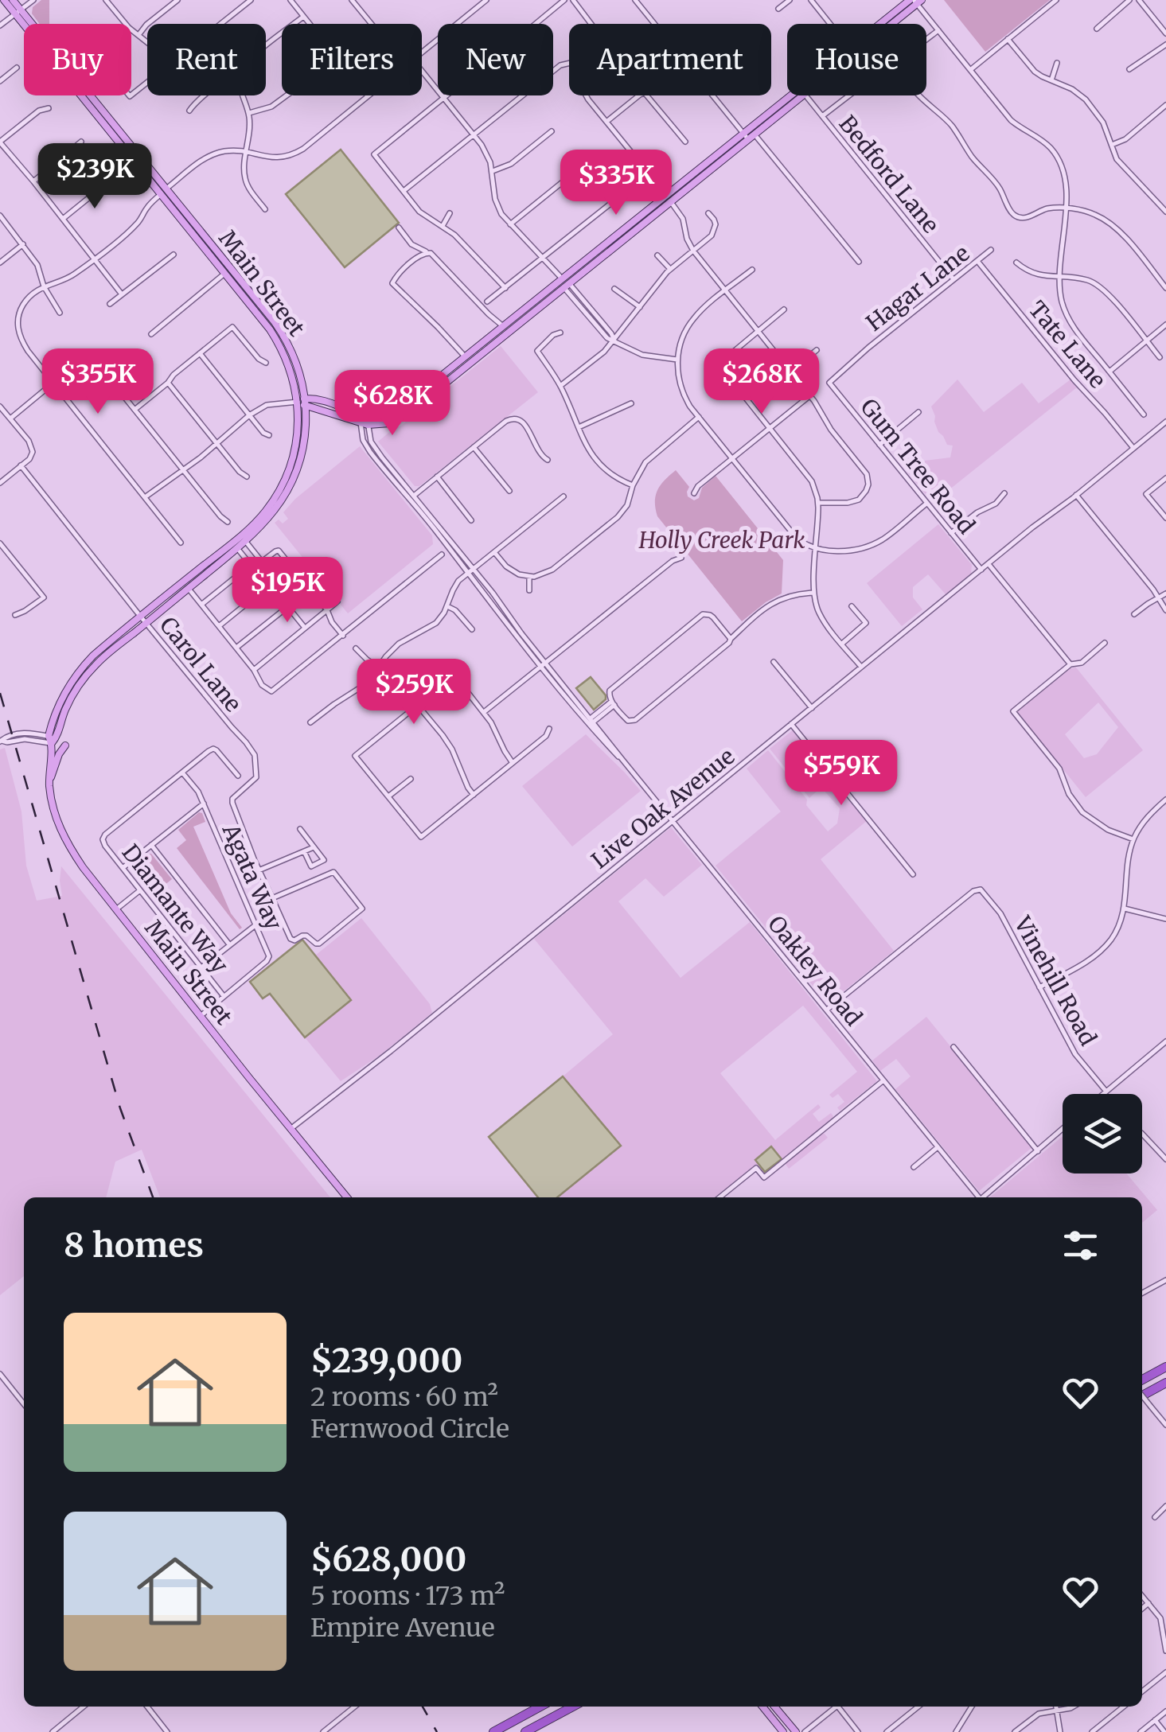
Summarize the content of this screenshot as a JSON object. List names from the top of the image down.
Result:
{
  "streets": {
    "main road": ["Main Street"],
    "street": [
      "Bedford Lane",
      "Hagar Lane",
      "Tate Lane",
      "Gum Tree Road",
      "Carol Lane",
      "Live Oak Avenue",
      "Agata Way",
      "Diamante Way",
      "Oakley Road",
      "Vinehill Road"
    ]
  },
  "crossings": [
    ["Bedford Lane", "Hagar Lane"],
    ["Main Street", "Carol Lane"],
    ["Main Street", "Live Oak Avenue"],
    ["Main Street", "Agata Way"],
    ["Hagar Lane", "Tate Lane"],
    ["Hagar Lane", "Gum Tree Road"],
    ["Tate Lane", "Live Oak Avenue"],
    ["Gum Tree Road", "Live Oak Avenue"],
    ["Live Oak Avenue", "Oakley Road"],
    ["Agata Way", "Diamante Way"],
    ["Oakley Road", "Vinehill Road"]
  ],
  "parks": ["Holly Creek Park"],
  "page": {
    "chip": [
      "Buy",
      "Rent",
      "Filters",
      "New",
      "Apartment",
      "House"
    ],
    "price": [
      "$239K",
      "$335K",
      "$355K",
      "$268K",
      "$628K",
      "$195K",
      "$259K",
      "$559K"
    ],
    "heading": "8 homes",
    "list": [
      {
        "name": "$239,000",
        "note": "2 rooms · 60 m² · Fernwood Circle"
      },
      {
        "name": "$628,000",
        "note": "5 rooms · 173 m² · Empire Avenue"
      }
    ]
  }
}
